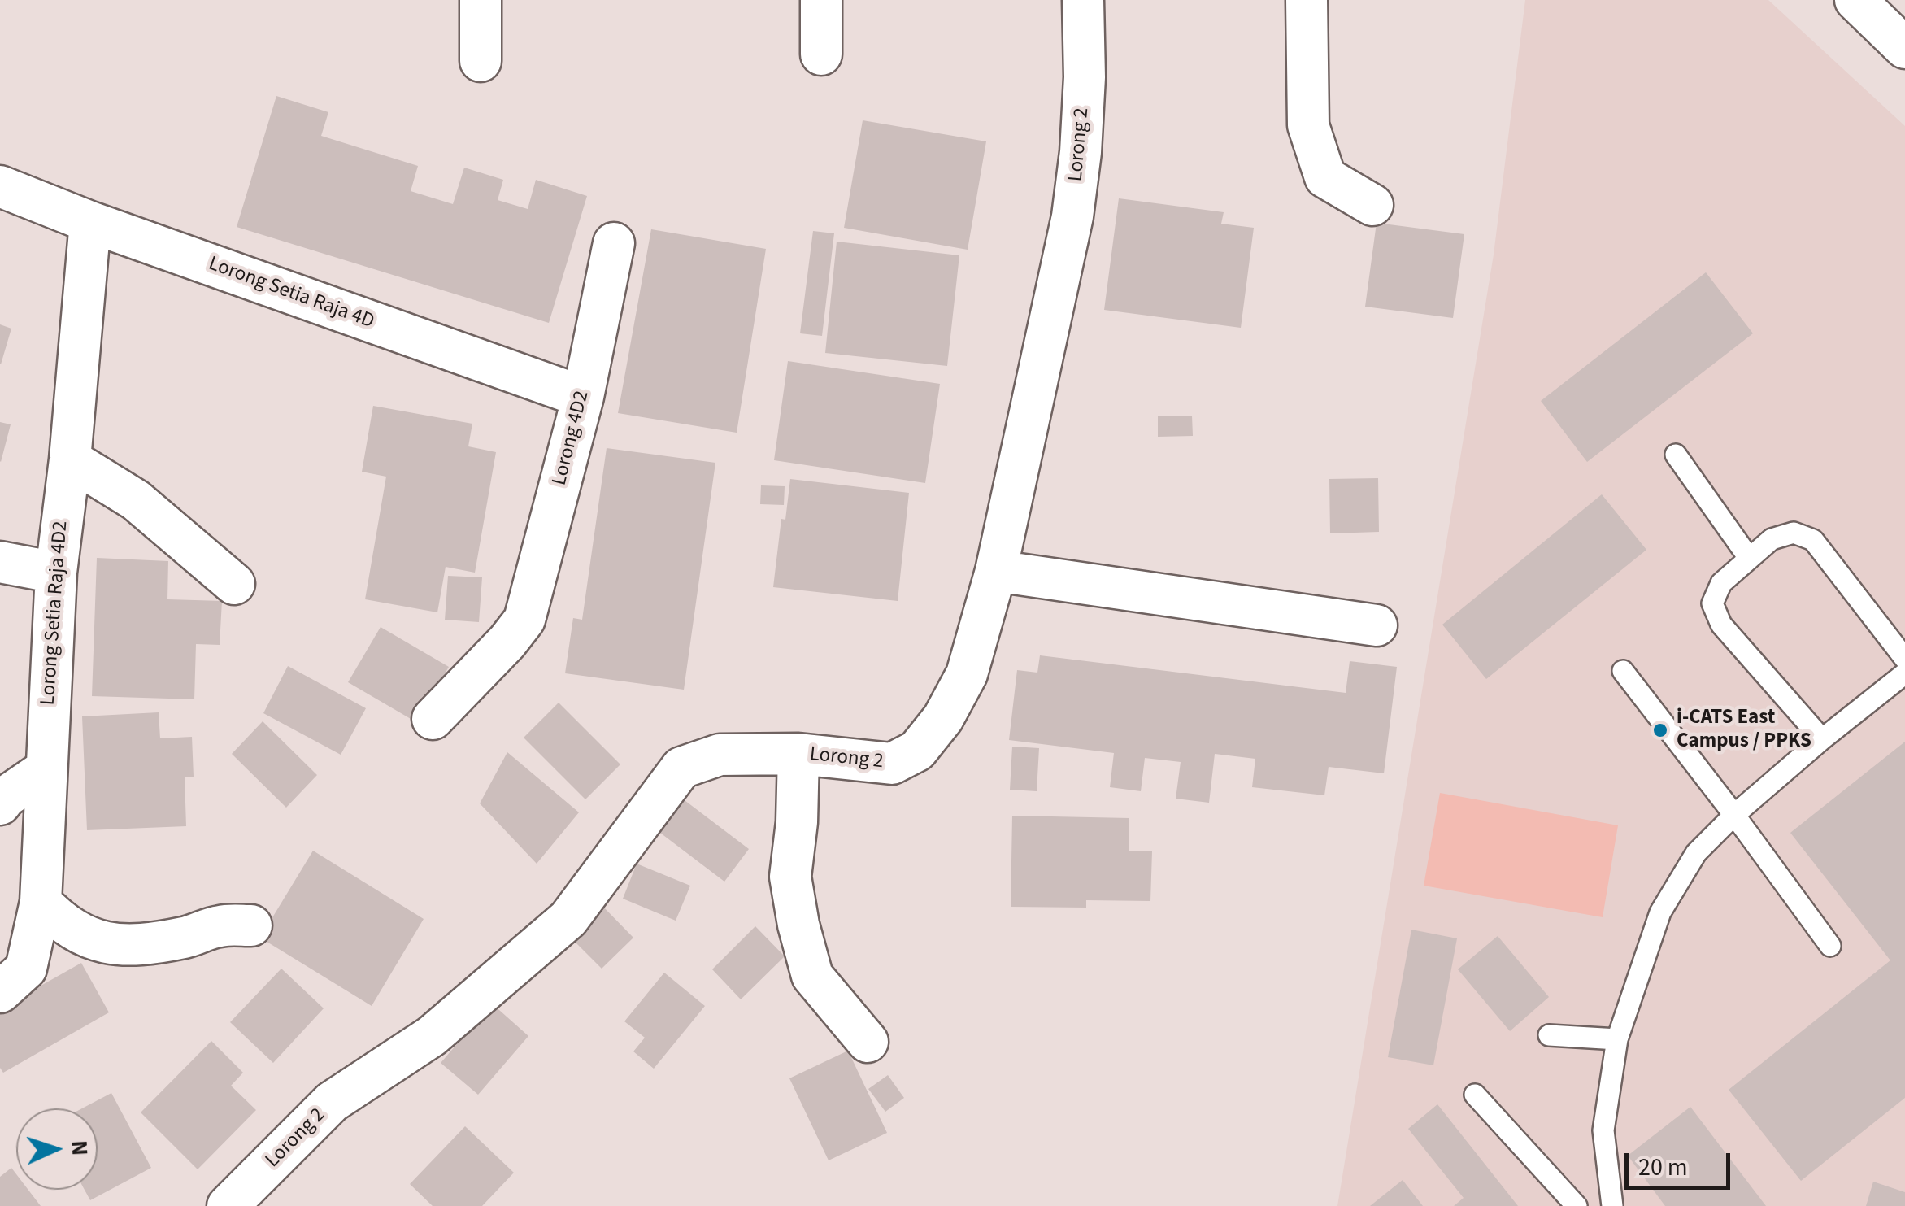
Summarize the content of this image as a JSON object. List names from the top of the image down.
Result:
{
  "streets": {
    "street": [
      "Lorong 2",
      "Lorong Setia Raja 4D",
      "Lorong 4D2",
      "Lorong Setia Raja 4D2"
    ]
  },
  "crossings": [
    ["Lorong Setia Raja 4D", "Lorong 4D2"],
    ["Lorong Setia Raja 4D", "Lorong Setia Raja 4D2"]
  ],
  "places": ["i-CATS East Campus / PPKS"],
  "scale_bar": "20 m",
  "north": "right"
}
